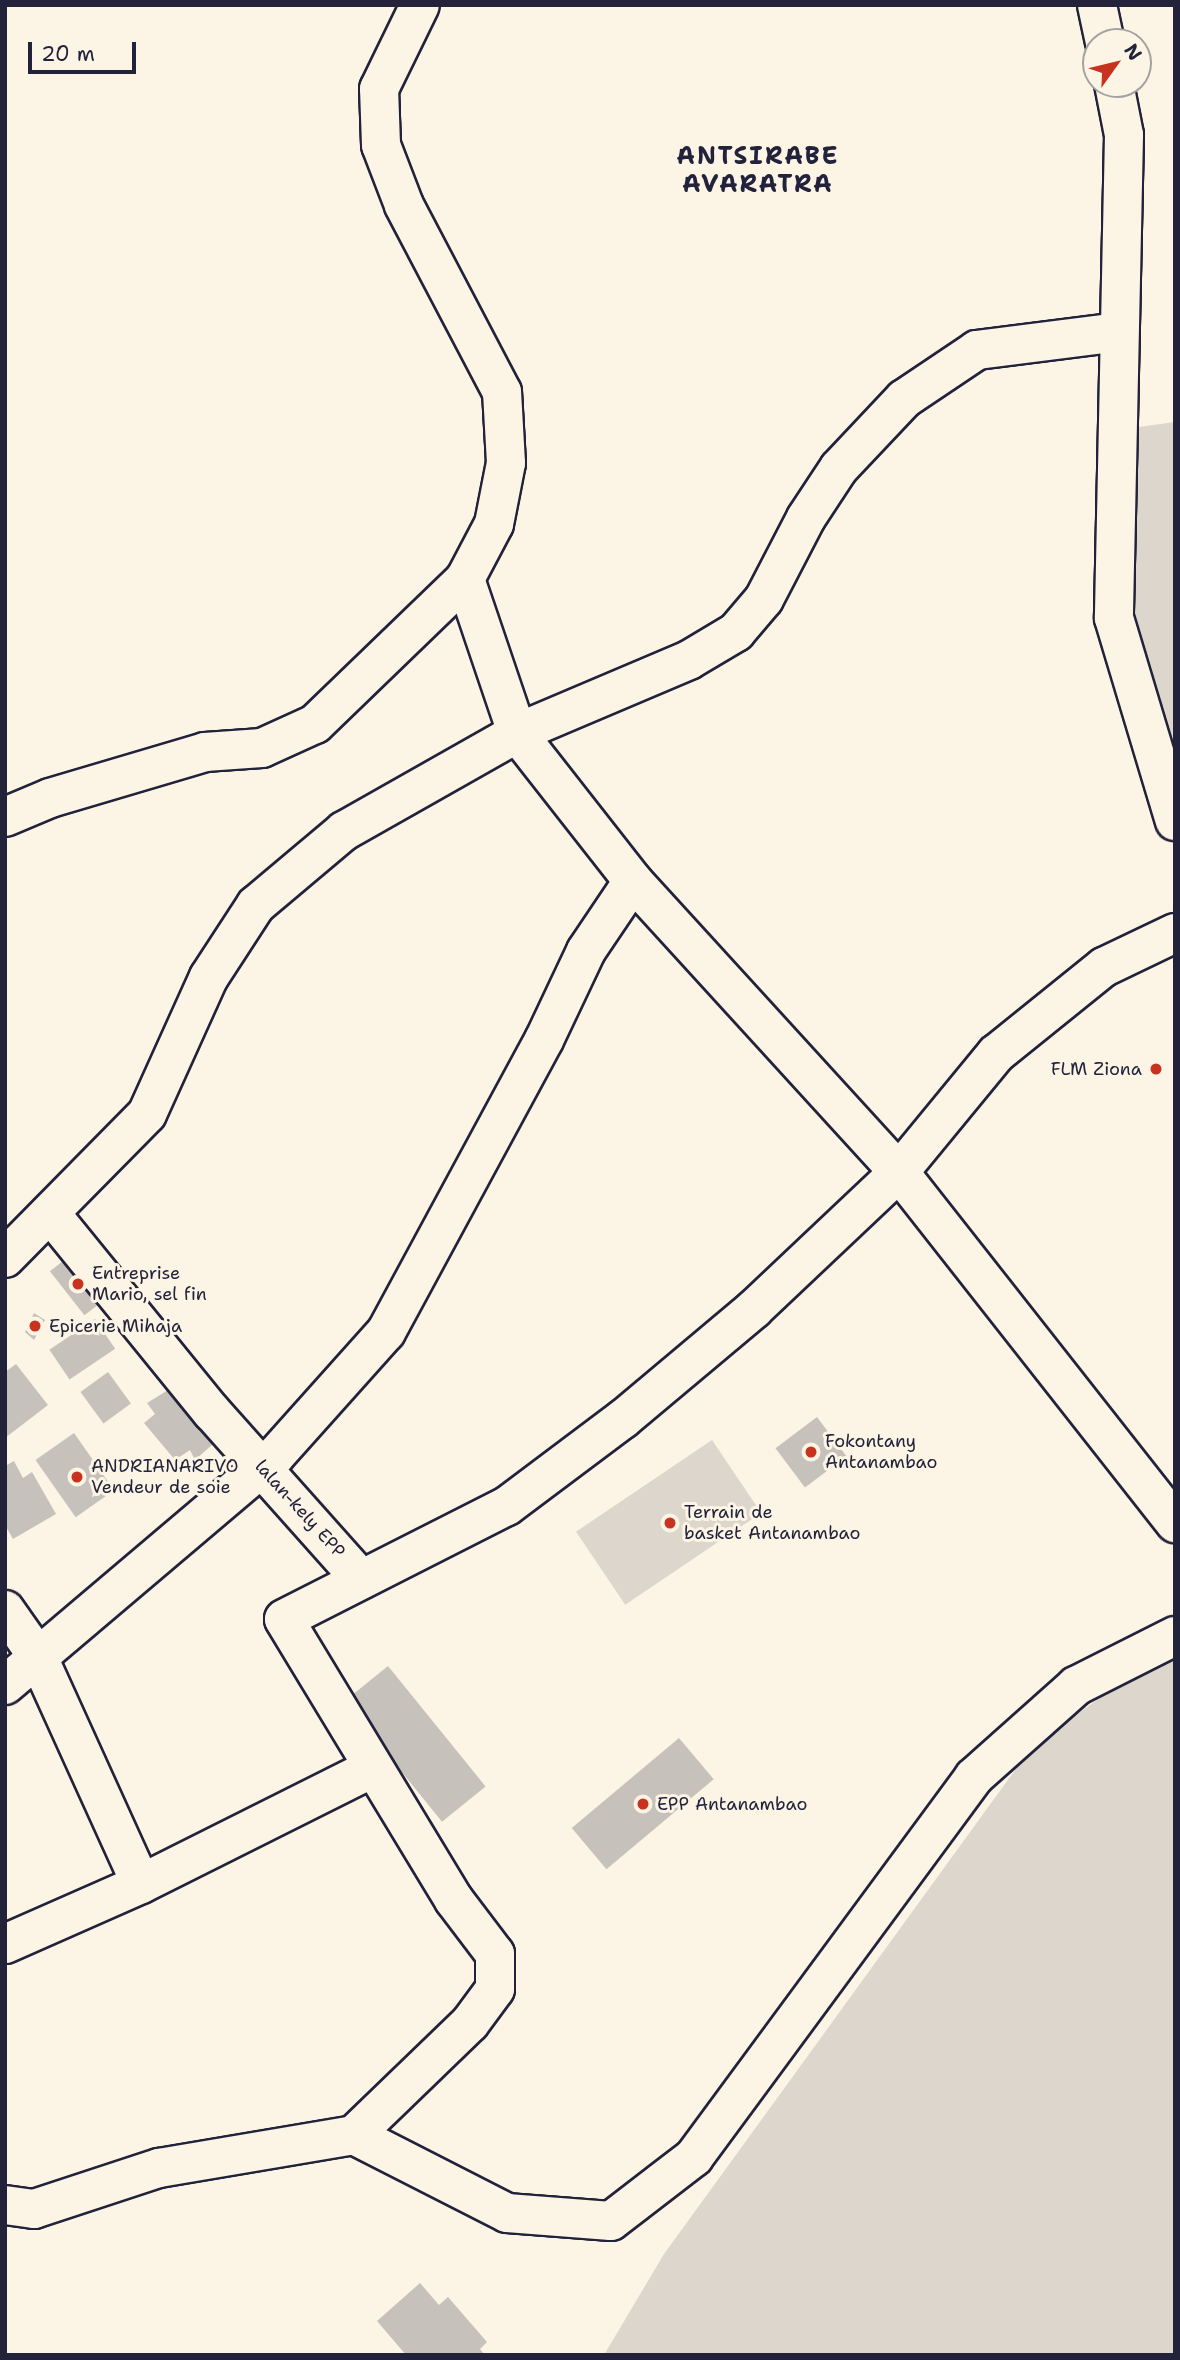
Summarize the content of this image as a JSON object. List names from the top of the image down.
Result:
{
  "streets": {
    "street": ["lalan-kely EPP"]
  },
  "districts": ["ANTSIRABE AVARATRA"],
  "places": [
    "FLM Ziona",
    "Entreprise Mario, sel fin",
    "Epicerie Mihaja",
    "Fokontany Antanambao",
    "ANDRIANARIVO Vendeur de soie",
    "Terrain de basket Antanambao",
    "EPP Antanambao"
  ],
  "scale_bar": "20 m",
  "north": "top right"
}
